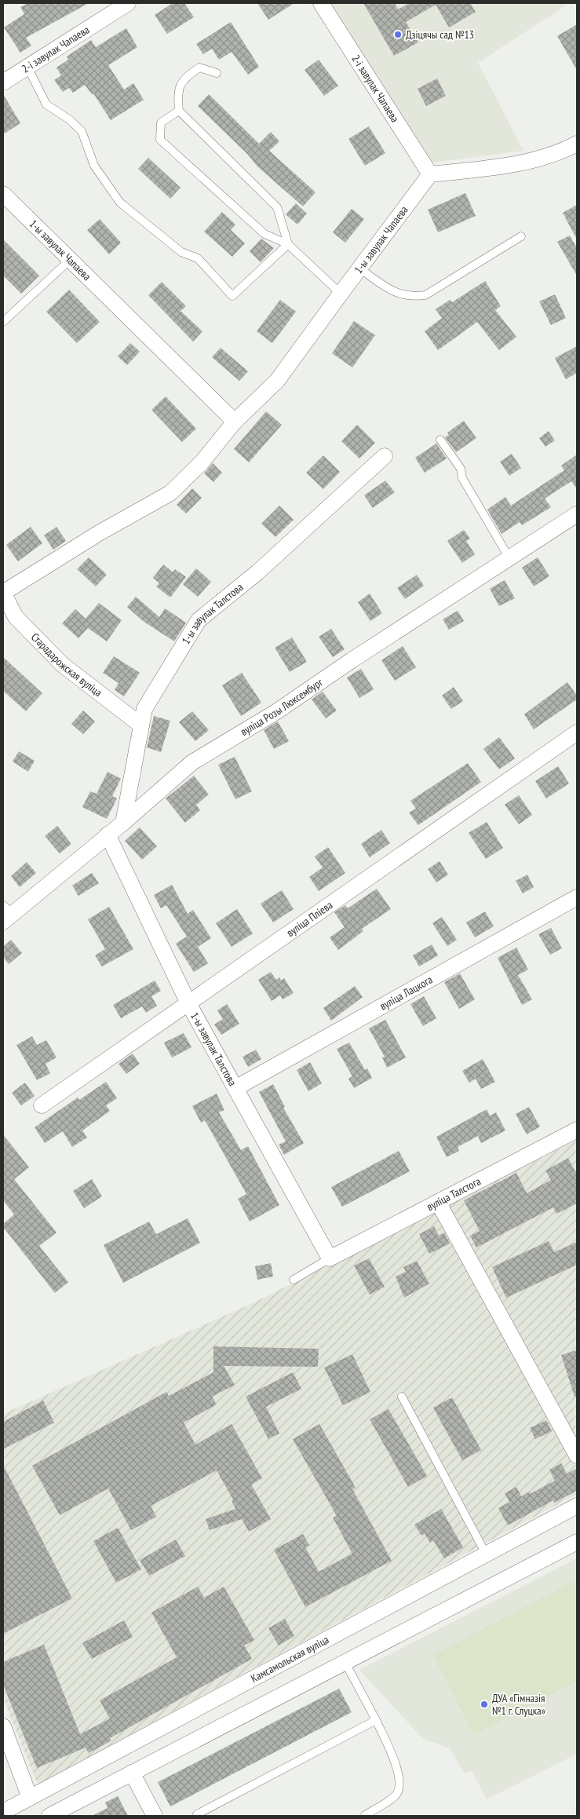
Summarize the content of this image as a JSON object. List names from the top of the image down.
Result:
{
  "streets": {
    "street": [
      "2-і завулак Чапаева",
      "1-ы завулак Чапаева",
      "1-ы завулак Талстова",
      "Старадарожская вуліца",
      "вуліца Розы Люксембург",
      "вуліца Пліева",
      "вуліца Лацкога",
      "вуліца Талстога",
      "Камсамольская вуліца"
    ]
  },
  "crossings": [
    ["2-і завулак Чапаева", "1-ы завулак Чапаева"],
    ["1-ы завулак Чапаева", "Старадарожская вуліца"],
    ["1-ы завулак Талстова", "Старадарожская вуліца"],
    ["1-ы завулак Талстова", "вуліца Розы Люксембург"],
    ["1-ы завулак Талстова", "вуліца Пліева"],
    ["1-ы завулак Талстова", "вуліца Лацкога"],
    ["1-ы завулак Талстова", "вуліца Талстога"]
  ],
  "places": ["Дзіцячы сад №13", "ДУА «Гімназія №1 г. Слуцка»"]
}
